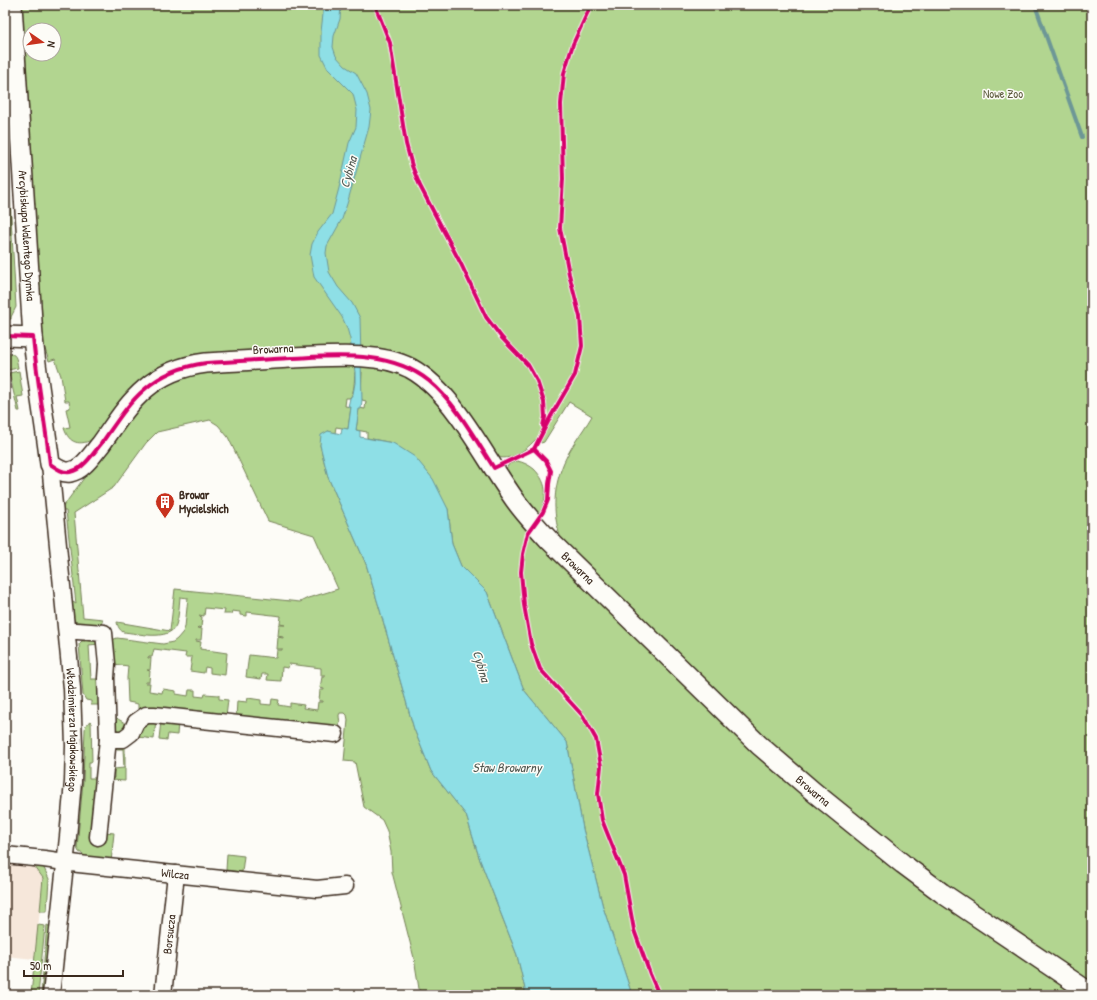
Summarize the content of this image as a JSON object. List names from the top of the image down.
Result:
{
  "streets": {
    "street": [
      "Arcybiskupa Walentego Dymka",
      "Browarna",
      "Włodzimierza Majakowskiego",
      "Wilcza",
      "Borsucza"
    ]
  },
  "crossings": [
    ["Arcybiskupa Walentego Dymka", "Browarna"],
    ["Arcybiskupa Walentego Dymka", "Włodzimierza Majakowskiego"],
    ["Browarna", "Włodzimierza Majakowskiego"],
    ["Włodzimierza Majakowskiego", "Wilcza"],
    ["Wilcza", "Borsucza"]
  ],
  "water": ["Cybina", "Staw Browarny"],
  "parks": ["Nowe Zoo"],
  "places": {
    "building": ["Browar Mycielskich"]
  },
  "scale_bar": "50 m",
  "north": "right"
}
